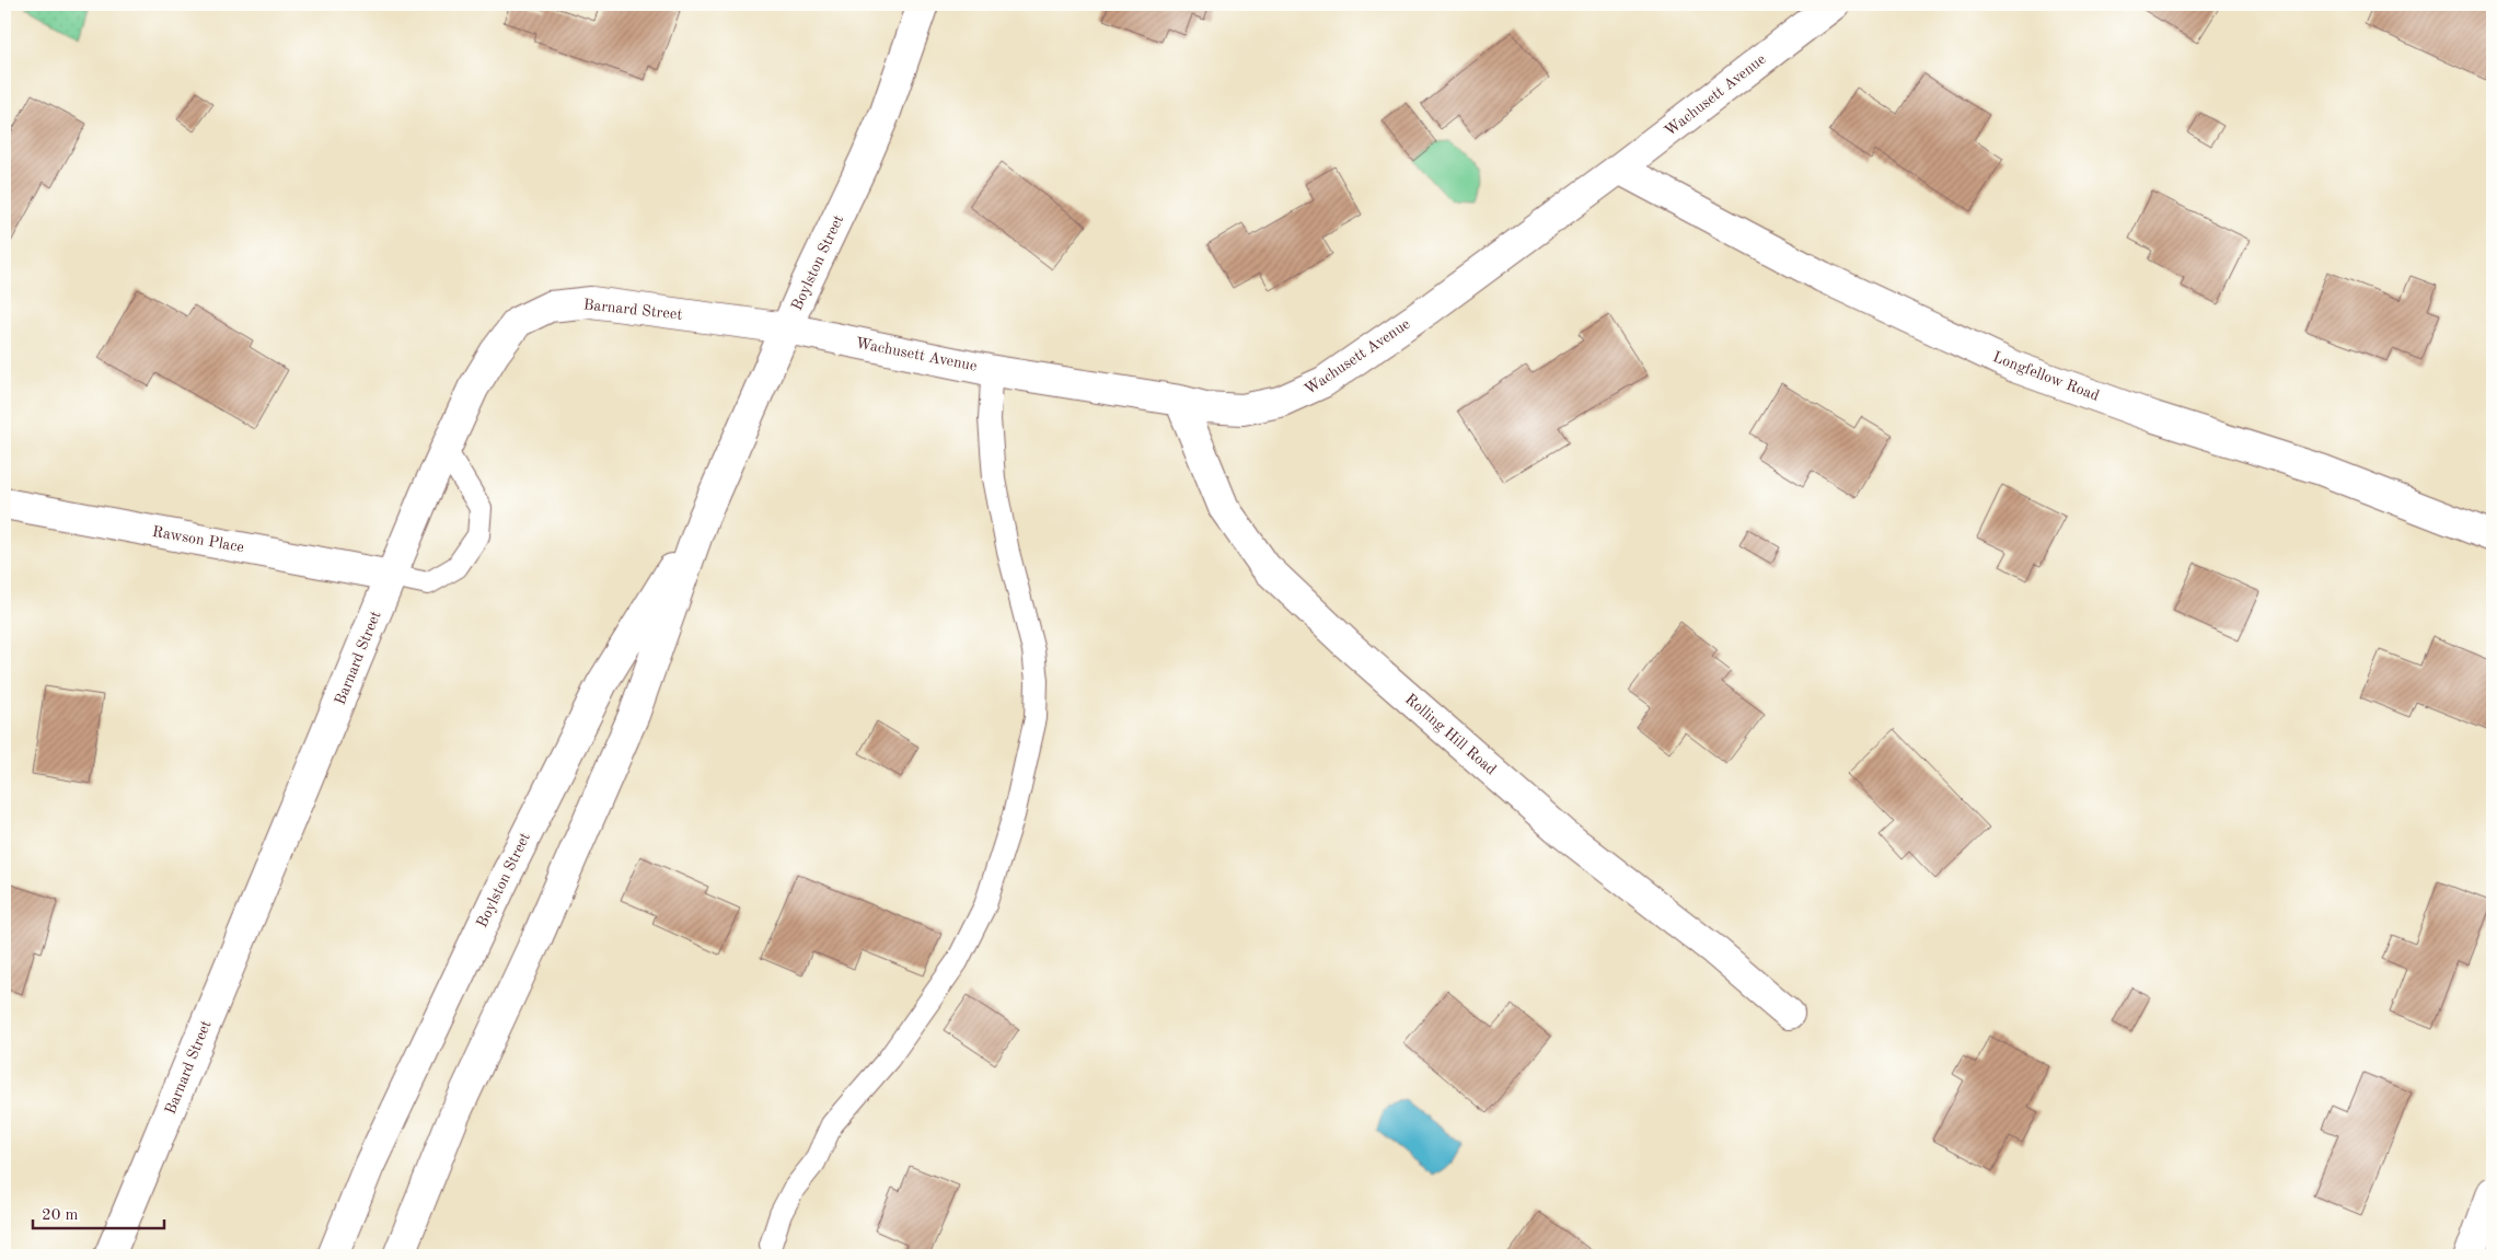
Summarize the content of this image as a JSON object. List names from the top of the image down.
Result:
{
  "streets": {
    "street": [
      "Wachusett Avenue",
      "Boylston Street",
      "Barnard Street",
      "Longfellow Road",
      "Rawson Place",
      "Rolling Hill Road"
    ]
  },
  "crossings": [
    ["Wachusett Avenue", "Boylston Street"],
    ["Wachusett Avenue", "Barnard Street"],
    ["Wachusett Avenue", "Longfellow Road"],
    ["Wachusett Avenue", "Rolling Hill Road"],
    ["Boylston Street", "Barnard Street"],
    ["Barnard Street", "Rawson Place"]
  ],
  "scale_bar": "20 m"
}
